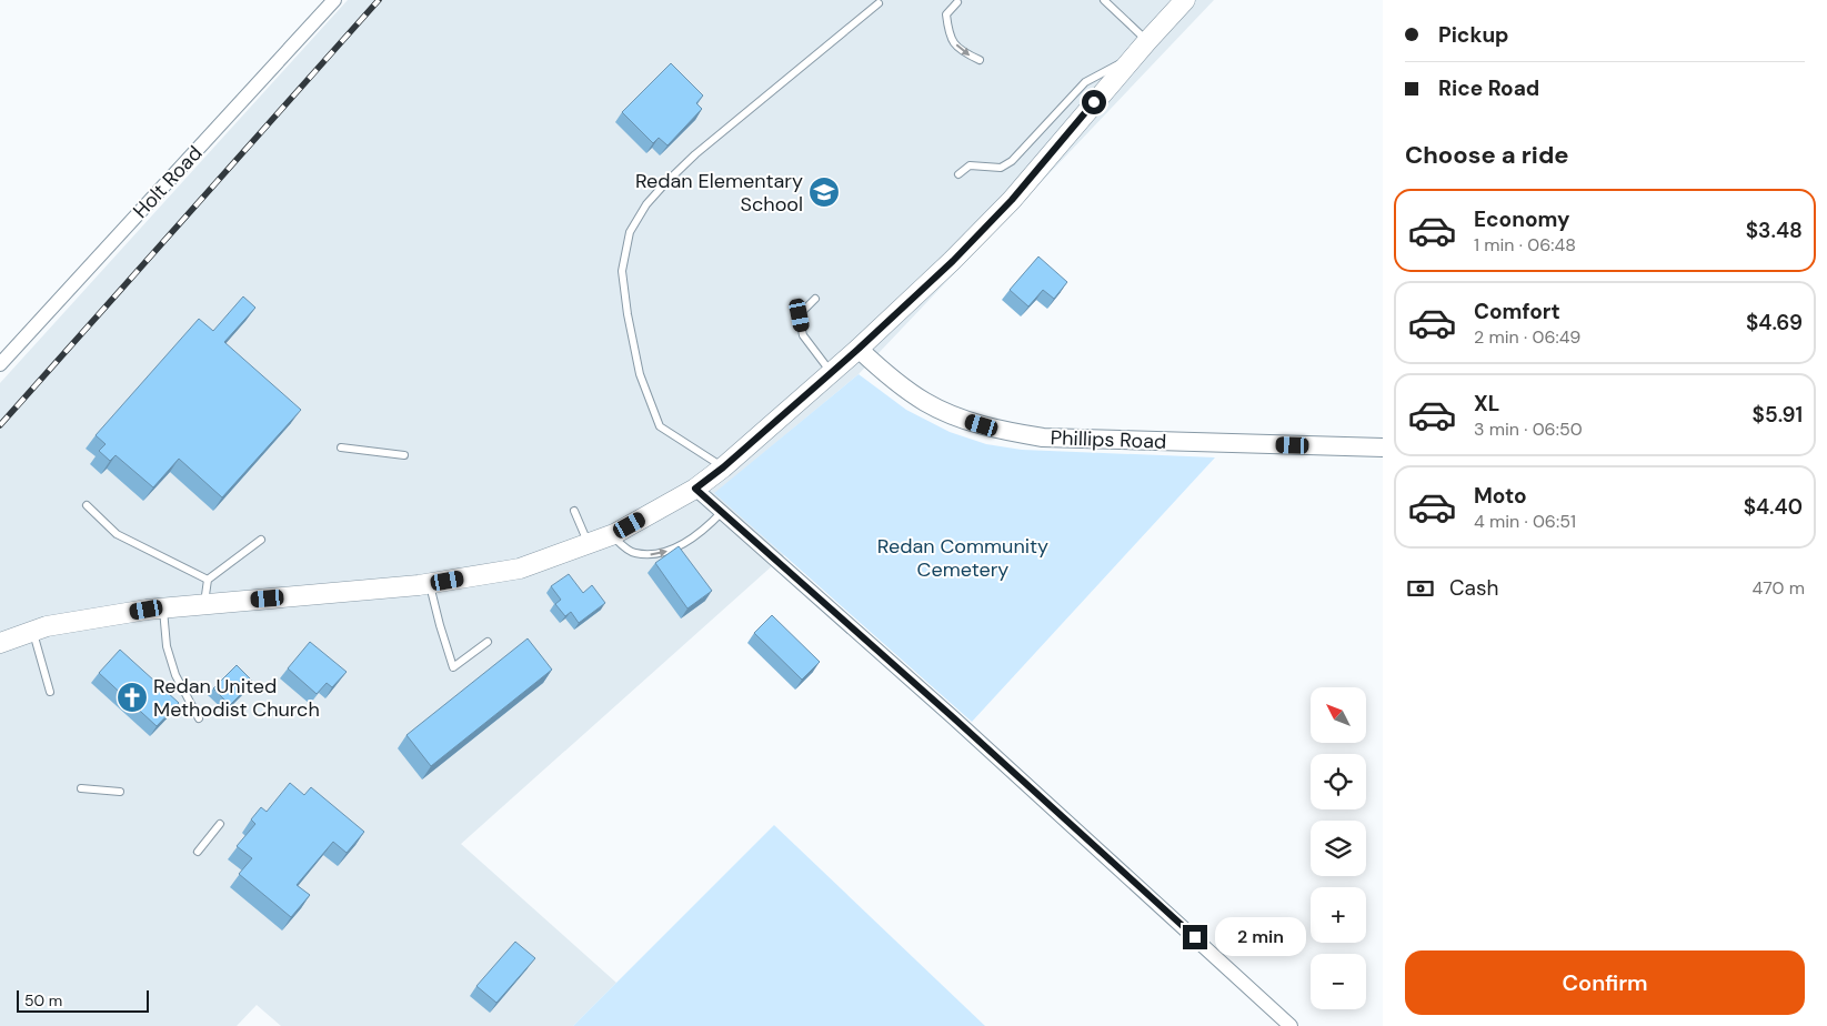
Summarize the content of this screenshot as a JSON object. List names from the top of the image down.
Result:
{
  "streets": {
    "street": ["Holt Road", "Phillips Road"]
  },
  "parks": ["Redan Community Cemetery"],
  "places": {
    "school or university": ["Redan Elementary School"],
    "church": ["Redan United Methodist Church"]
  },
  "scale_bar": "50 m",
  "north": "top left",
  "page": {
    "banner": ["Pickup", "Rice Road"],
    "heading": "Choose a ride",
    "list": [
      {
        "name": "Economy",
        "note": "1 min · 06:48",
        "value": "$3.48"
      },
      {
        "name": "Comfort",
        "note": "2 min · 06:49",
        "value": "$4.69"
      },
      {
        "name": "XL",
        "note": "3 min · 06:50",
        "value": "$5.91"
      },
      {
        "name": "Moto",
        "note": "4 min · 06:51",
        "value": "$4.40"
      }
    ],
    "pay": ["Cash", "470 m"],
    "map_buttons": ["+", "−"],
    "bubble": "2 min",
    "buttons": "Confirm",
    "scale": "50 m"
  }
}
